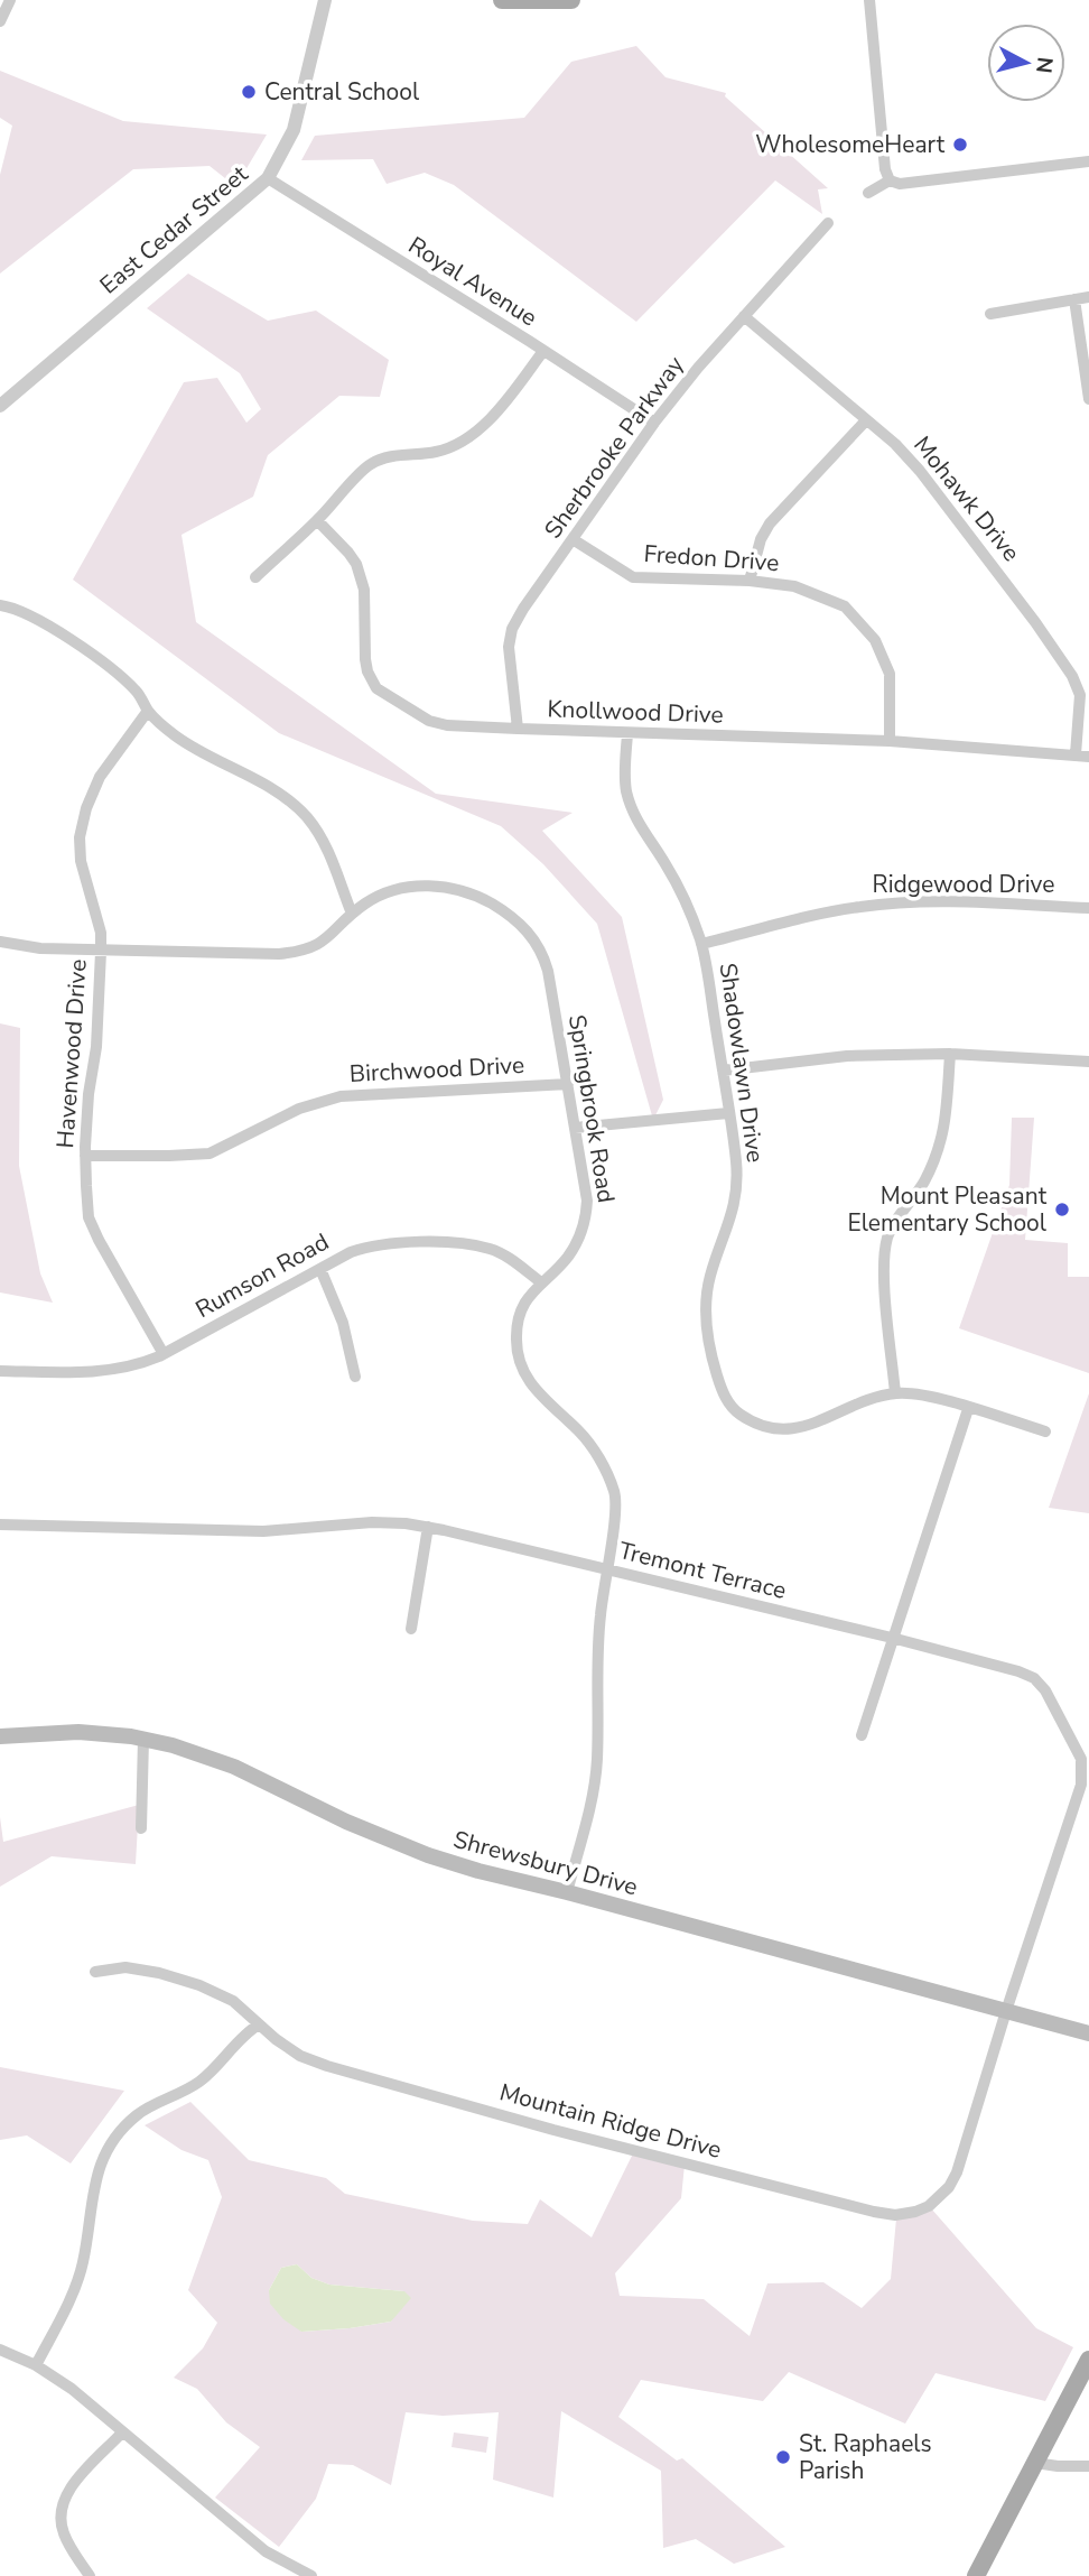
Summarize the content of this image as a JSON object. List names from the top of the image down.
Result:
{
  "streets": {
    "main road": ["Shrewsbury Drive"],
    "street": [
      "East Cedar Street",
      "Royal Avenue",
      "Sherbrooke Parkway",
      "Mohawk Drive",
      "Fredon Drive",
      "Knollwood Drive",
      "Ridgewood Drive",
      "Havenwood Drive",
      "Shadowlawn Drive",
      "Birchwood Drive",
      "Springbrook Road",
      "Rumson Road",
      "Tremont Terrace",
      "Mountain Ridge Drive"
    ]
  },
  "crossings": [
    ["East Cedar Street", "Royal Avenue"],
    ["Royal Avenue", "Sherbrooke Parkway"],
    ["Sherbrooke Parkway", "Mohawk Drive"],
    ["Sherbrooke Parkway", "Fredon Drive"],
    ["Sherbrooke Parkway", "Knollwood Drive"],
    ["Mohawk Drive", "Knollwood Drive"],
    ["Fredon Drive", "Knollwood Drive"],
    ["Knollwood Drive", "Shadowlawn Drive"],
    ["Ridgewood Drive", "Shadowlawn Drive"],
    ["Havenwood Drive", "Birchwood Drive"],
    ["Havenwood Drive", "Springbrook Road"],
    ["Havenwood Drive", "Rumson Road"],
    ["Birchwood Drive", "Springbrook Road"],
    ["Springbrook Road", "Rumson Road"],
    ["Springbrook Road", "Tremont Terrace"],
    ["Springbrook Road", "Shrewsbury Drive"],
    ["Tremont Terrace", "Shrewsbury Drive"],
    ["Tremont Terrace", "Mountain Ridge Drive"],
    ["Shrewsbury Drive", "Mountain Ridge Drive"]
  ],
  "places": [
    "Central School",
    "WholesomeHeart",
    "Mount Pleasant Elementary School",
    "St. Raphaels Parish"
  ],
  "north": "right"
}
